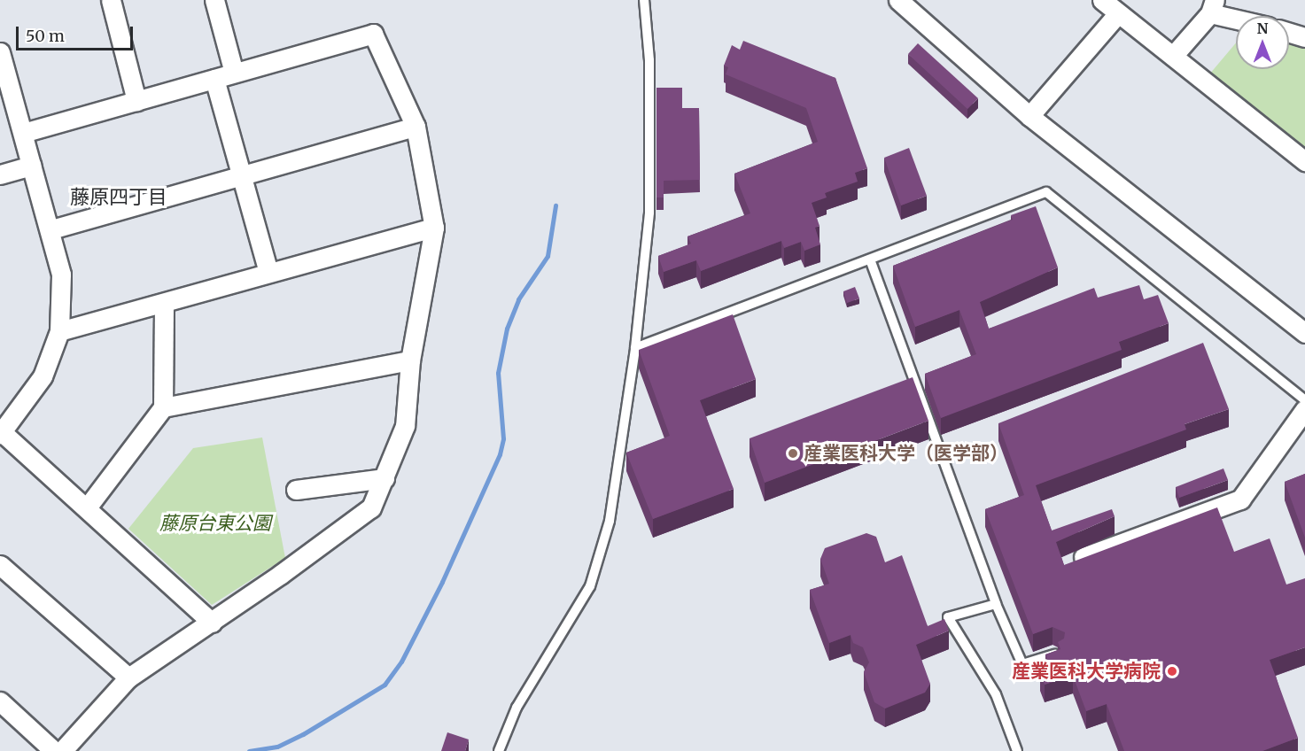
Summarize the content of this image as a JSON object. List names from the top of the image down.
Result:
{
  "districts": ["藤原四丁目"],
  "parks": ["藤原台東公園"],
  "places": ["産業医科大学（医学部）", "産業医科大学病院"],
  "scale_bar": "50 m",
  "north": "top"
}
